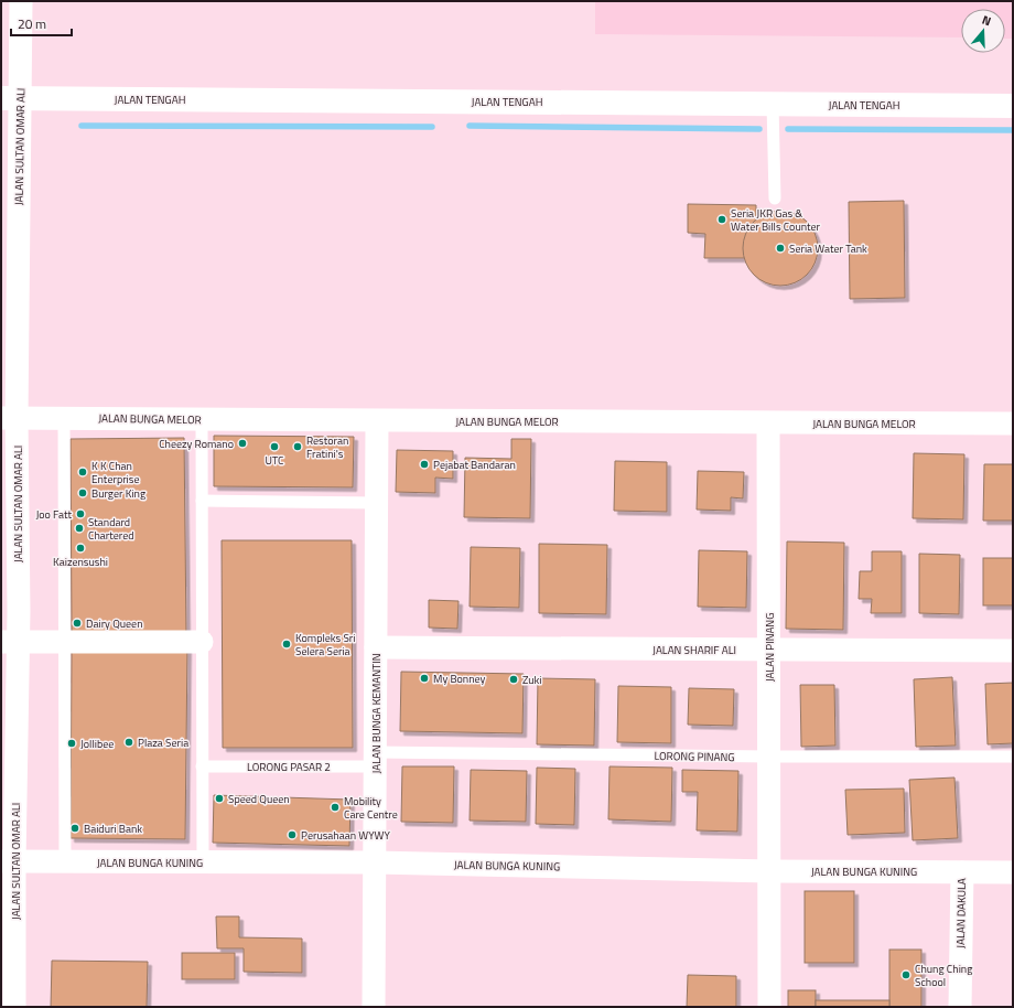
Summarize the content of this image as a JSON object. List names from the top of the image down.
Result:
{
  "streets": {
    "main road": ["JALAN TENGAH"],
    "street": [
      "JALAN SULTAN OMAR ALI",
      "JALAN BUNGA MELOR",
      "JALAN PINANG",
      "JALAN SHARIF ALI",
      "JALAN BUNGA KEMANTIN",
      "JALAN BUNGA KUNING",
      "JALAN DAKULA"
    ],
    "lane": ["LORONG PINANG", "LORONG PASAR 2"]
  },
  "crossings": [
    ["JALAN TENGAH", "JALAN SULTAN OMAR ALI"],
    ["JALAN SULTAN OMAR ALI", "JALAN BUNGA MELOR"],
    ["JALAN SULTAN OMAR ALI", "JALAN BUNGA KUNING"],
    ["JALAN BUNGA MELOR", "JALAN PINANG"],
    ["JALAN BUNGA MELOR", "JALAN BUNGA KEMANTIN"],
    ["JALAN PINANG", "JALAN SHARIF ALI"],
    ["JALAN PINANG", "LORONG PINANG"],
    ["JALAN PINANG", "JALAN BUNGA KUNING"],
    ["JALAN SHARIF ALI", "JALAN BUNGA KEMANTIN"],
    ["JALAN BUNGA KEMANTIN", "LORONG PINANG"],
    ["JALAN BUNGA KEMANTIN", "LORONG PASAR 2"],
    ["JALAN BUNGA KEMANTIN", "JALAN BUNGA KUNING"],
    ["LORONG PINANG", "LORONG PASAR 2"],
    ["JALAN BUNGA KUNING", "JALAN DAKULA"]
  ],
  "places": [
    "Seria JKR Gas & Water Bills Counter",
    "Seria Water Tank",
    "Cheezy Romano",
    "UTC",
    "Restoran Fratini's",
    "Pejabat Bandaran",
    "K K Chan Enterprise",
    "Burger King",
    "Joo Fatt",
    "Standard Chartered",
    "Kaizensushi",
    "Dairy Queen",
    "Kompleks Sri Selera Seria",
    "My Bonney",
    "Zuki",
    "Plaza Seria",
    "Jollibee",
    "Speed Queen",
    "Mobility Care Centre",
    "Baiduri Bank",
    "Perusahaan WYWY",
    "Chung Ching School"
  ],
  "scale_bar": "20 m",
  "north": "top"
}
